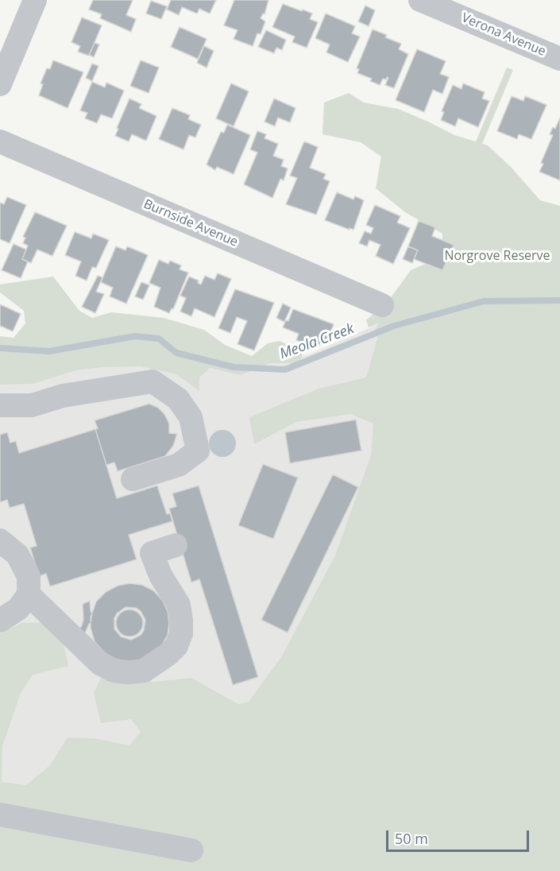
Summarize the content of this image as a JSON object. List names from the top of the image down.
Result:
{
  "streets": {
    "street": ["Verona Avenue", "Burnside Avenue"]
  },
  "water": ["Meola Creek"],
  "parks": ["Norgrove Reserve"],
  "scale_bar": "50 m"
}
